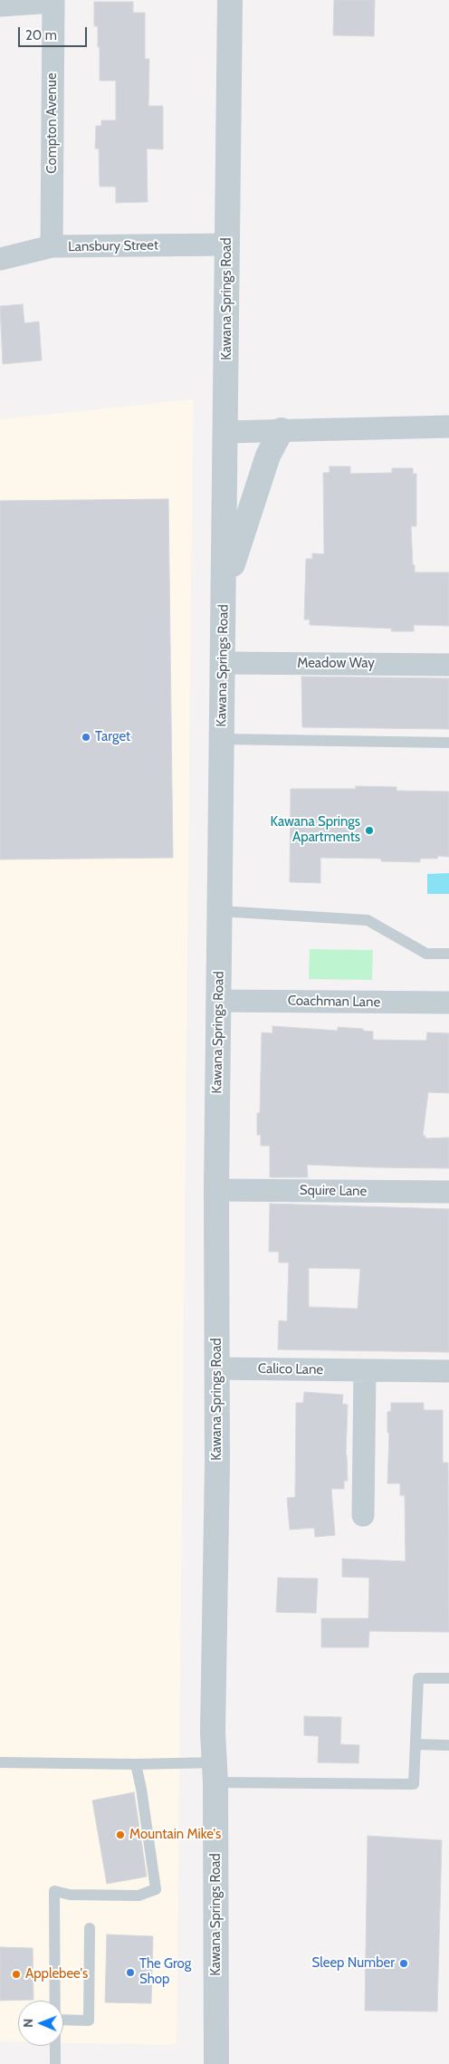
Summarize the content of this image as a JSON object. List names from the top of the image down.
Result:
{
  "streets": {
    "street": [
      "Compton Avenue",
      "Lansbury Street",
      "Kawana Springs Road",
      "Meadow Way",
      "Coachman Lane",
      "Squire Lane",
      "Calico Lane"
    ]
  },
  "crossings": [
    ["Compton Avenue", "Lansbury Street"],
    ["Lansbury Street", "Kawana Springs Road"],
    ["Kawana Springs Road", "Meadow Way"],
    ["Kawana Springs Road", "Coachman Lane"],
    ["Kawana Springs Road", "Squire Lane"],
    ["Kawana Springs Road", "Calico Lane"]
  ],
  "places": [
    "Target",
    "Kawana Springs Apartments",
    "Mountain Mike's",
    "Sleep Number",
    "The Grog Shop",
    "Applebee's"
  ],
  "scale_bar": "20 m",
  "north": "left"
}
